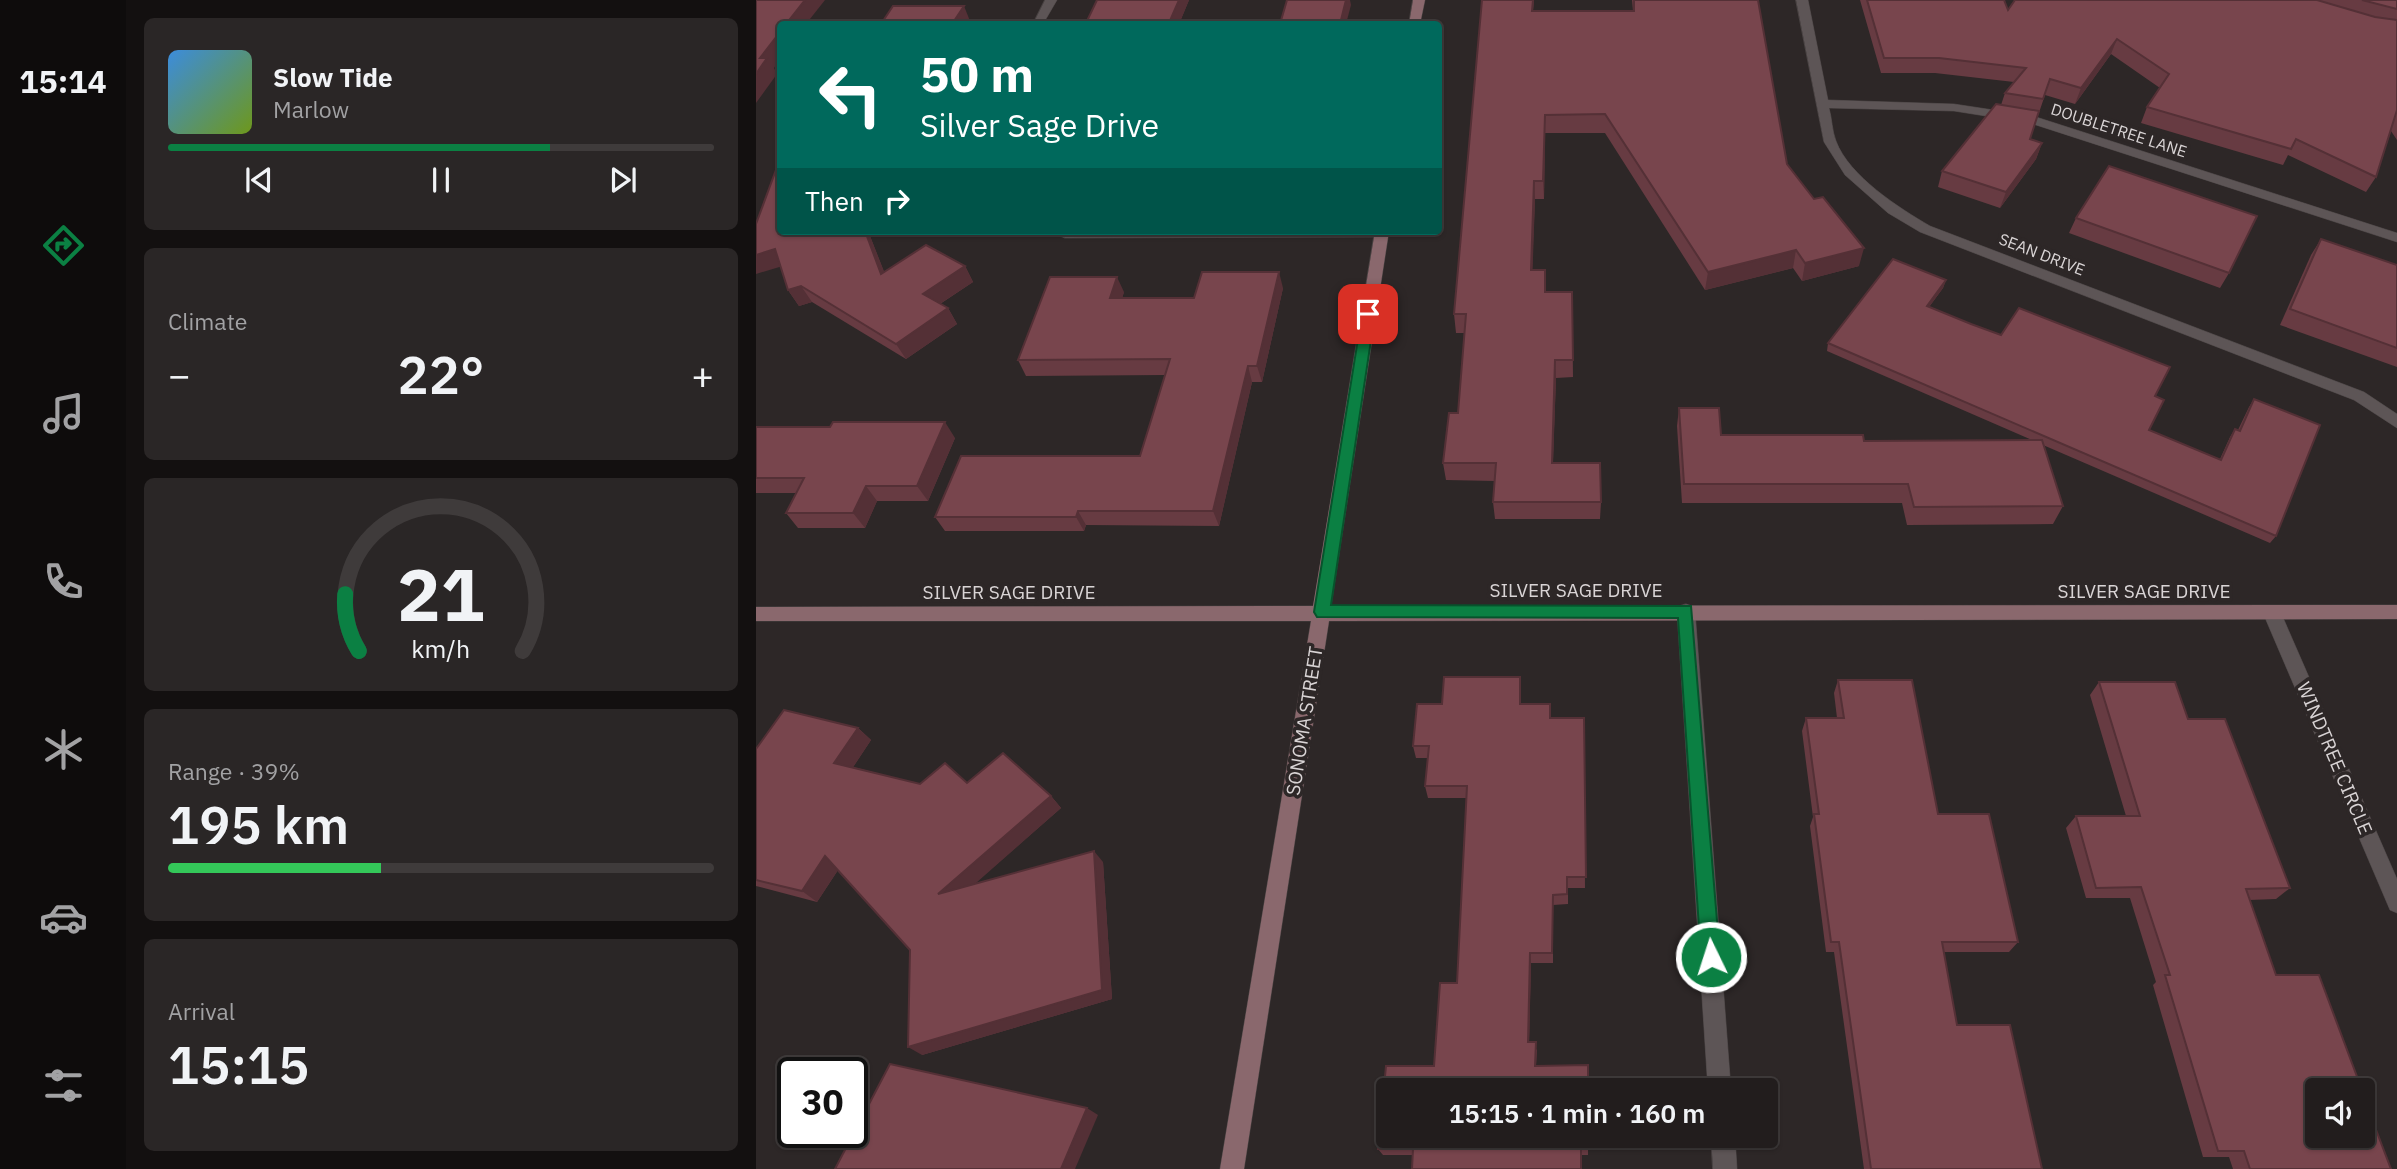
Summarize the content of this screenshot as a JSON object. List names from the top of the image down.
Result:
{
  "streets": {
    "street": [
      "DOUBLETREE LANE",
      "SEAN DRIVE",
      "SILVER SAGE DRIVE",
      "SONOMA STREET",
      "WINDTREE CIRCLE"
    ]
  },
  "crossings": [
    ["DOUBLETREE LANE", "SEAN DRIVE"],
    ["SILVER SAGE DRIVE", "SONOMA STREET"],
    ["SILVER SAGE DRIVE", "WINDTREE CIRCLE"]
  ],
  "page": {
    "tabs": "15:14",
    "turn": ["50 m", "Silver Sage Drive"],
    "song": ["Slow Tide", "Marlow"],
    "then": "Then",
    "tile": [
      "Climate",
      ["Range · 39%", "195 km"],
      ["Arrival", "15:15"]
    ],
    "heat": ["−", "22°", "+"],
    "limit": "30",
    "trip": "15:15 · 1 min · 160 m",
    "gauge": ["21", "km/h"]
  }
}
